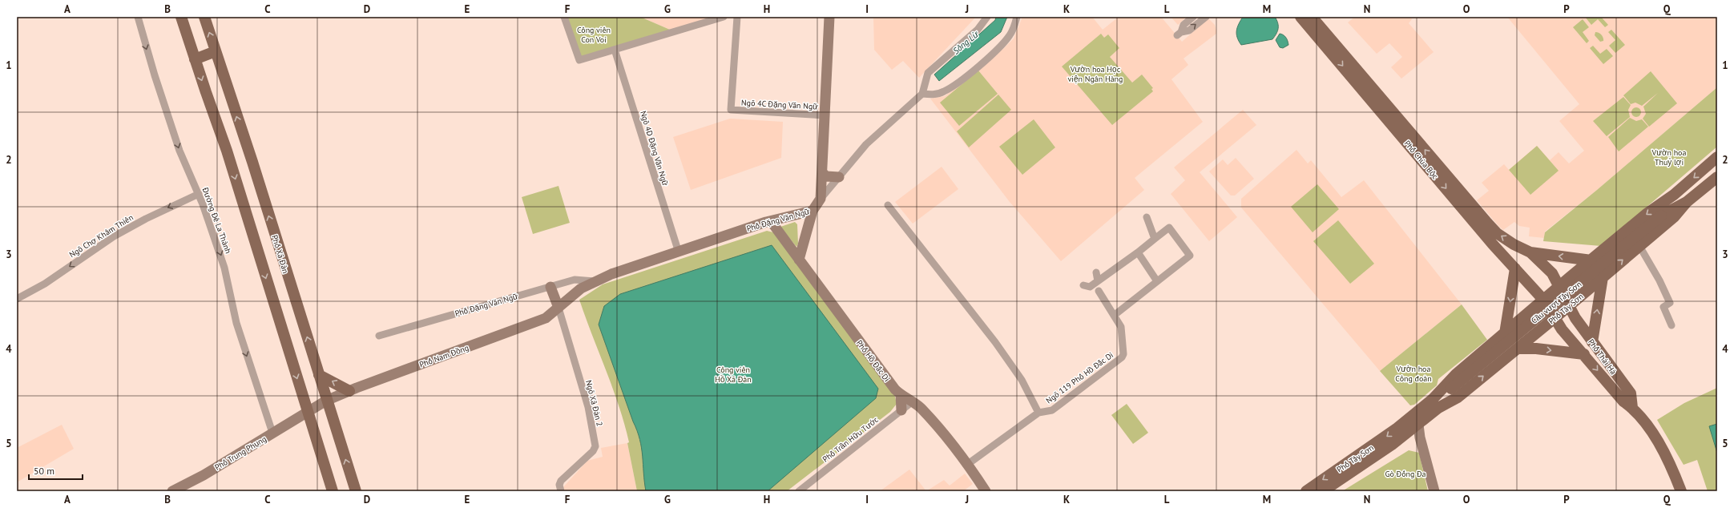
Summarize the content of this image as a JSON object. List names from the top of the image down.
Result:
{
  "streets": {
    "main road": [
      "Phố Chùa Bộc",
      "Phố Xã Đàn",
      "Cầu vượt Tây Sơn",
      "Phố Tây Sơn",
      "Phố Thái Hà"
    ],
    "street": [
      "Ngõ 4C Đặng Văn Ngữ",
      "Ngõ 4D Đặng Văn Ngữ",
      "Phố Đặng Văn Ngữ",
      "Đường Đê La Thành",
      "Ngõ Chợ Khâm Thiên",
      "Phố Nam Đồng",
      "Phố Hồ Đắc Di",
      "Ngõ 119 Phố Hồ Đắc Di",
      "Ngõ Xã Đàn 2",
      "Phố Trần Hữu Tước",
      "Phố Trung Phụng"
    ]
  },
  "crossings": [
    ["Ngõ 4C Đặng Văn Ngữ", "Phố Đặng Văn Ngữ"],
    ["Ngõ 4D Đặng Văn Ngữ", "Phố Đặng Văn Ngữ"],
    ["Phố Chùa Bộc", "Phố Tây Sơn"],
    ["Phố Chùa Bộc", "Phố Thái Hà"],
    ["Phố Đặng Văn Ngữ", "Phố Nam Đồng"],
    ["Phố Đặng Văn Ngữ", "Phố Hồ Đắc Di"],
    ["Phố Đặng Văn Ngữ", "Ngõ Xã Đàn 2"],
    ["Đường Đê La Thành", "Ngõ Chợ Khâm Thiên"],
    ["Đường Đê La Thành", "Phố Trung Phụng"],
    ["Phố Xã Đàn", "Phố Nam Đồng"],
    ["Phố Xã Đàn", "Phố Trung Phụng"],
    ["Cầu vượt Tây Sơn", "Phố Tây Sơn"],
    ["Phố Tây Sơn", "Phố Thái Hà"],
    ["Phố Nam Đồng", "Ngõ Xã Đàn 2"],
    ["Phố Nam Đồng", "Phố Trung Phụng"],
    ["Phố Hồ Đắc Di", "Ngõ 119 Phố Hồ Đắc Di"],
    ["Phố Hồ Đắc Di", "Phố Trần Hữu Tước"]
  ],
  "one_way": ["Đường Đê La Thành", "Ngõ Chợ Khâm Thiên"],
  "water": ["Sông Lừ"],
  "parks": [
    "Công viên Con Voi",
    "Vườn hoa Học viện Ngân Hàng",
    "Vườn hoa Thuỷ lợi",
    "Vườn hoa Công đoàn",
    "Công viên Hồ Xã Đàn",
    "Gò Đống Đa"
  ],
  "scale_bar": "50 m",
  "grid": {
    "columns": [
      "A",
      "B",
      "C",
      "D",
      "E",
      "F",
      "G",
      "H",
      "I",
      "J",
      "K",
      "L",
      "M",
      "N",
      "O",
      "P",
      "Q"
    ],
    "rows": [
      "1",
      "2",
      "3",
      "4",
      "5"
    ]
  }
}
